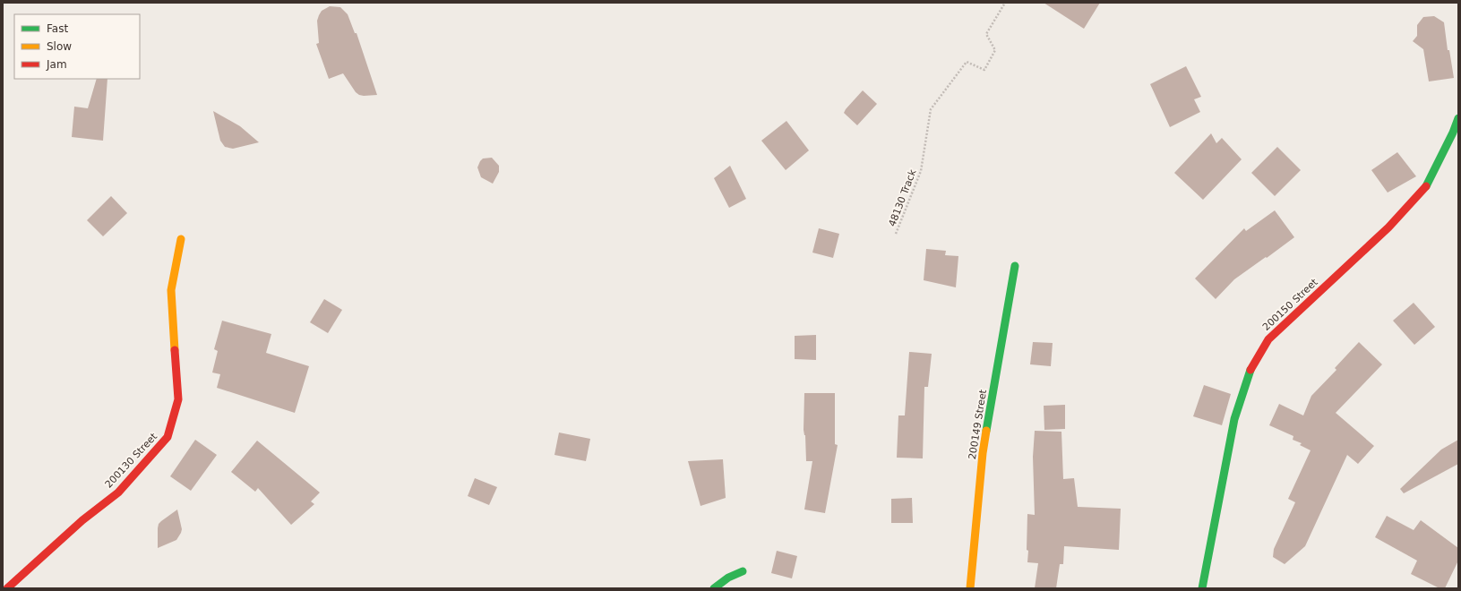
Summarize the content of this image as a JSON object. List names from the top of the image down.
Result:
{
  "streets": {
    "street": ["200150 Street", "200149 Street", "200130 Street"],
    "path": ["48130 Track"]
  },
  "legend": ["Fast", "Slow", "Jam"]
}
